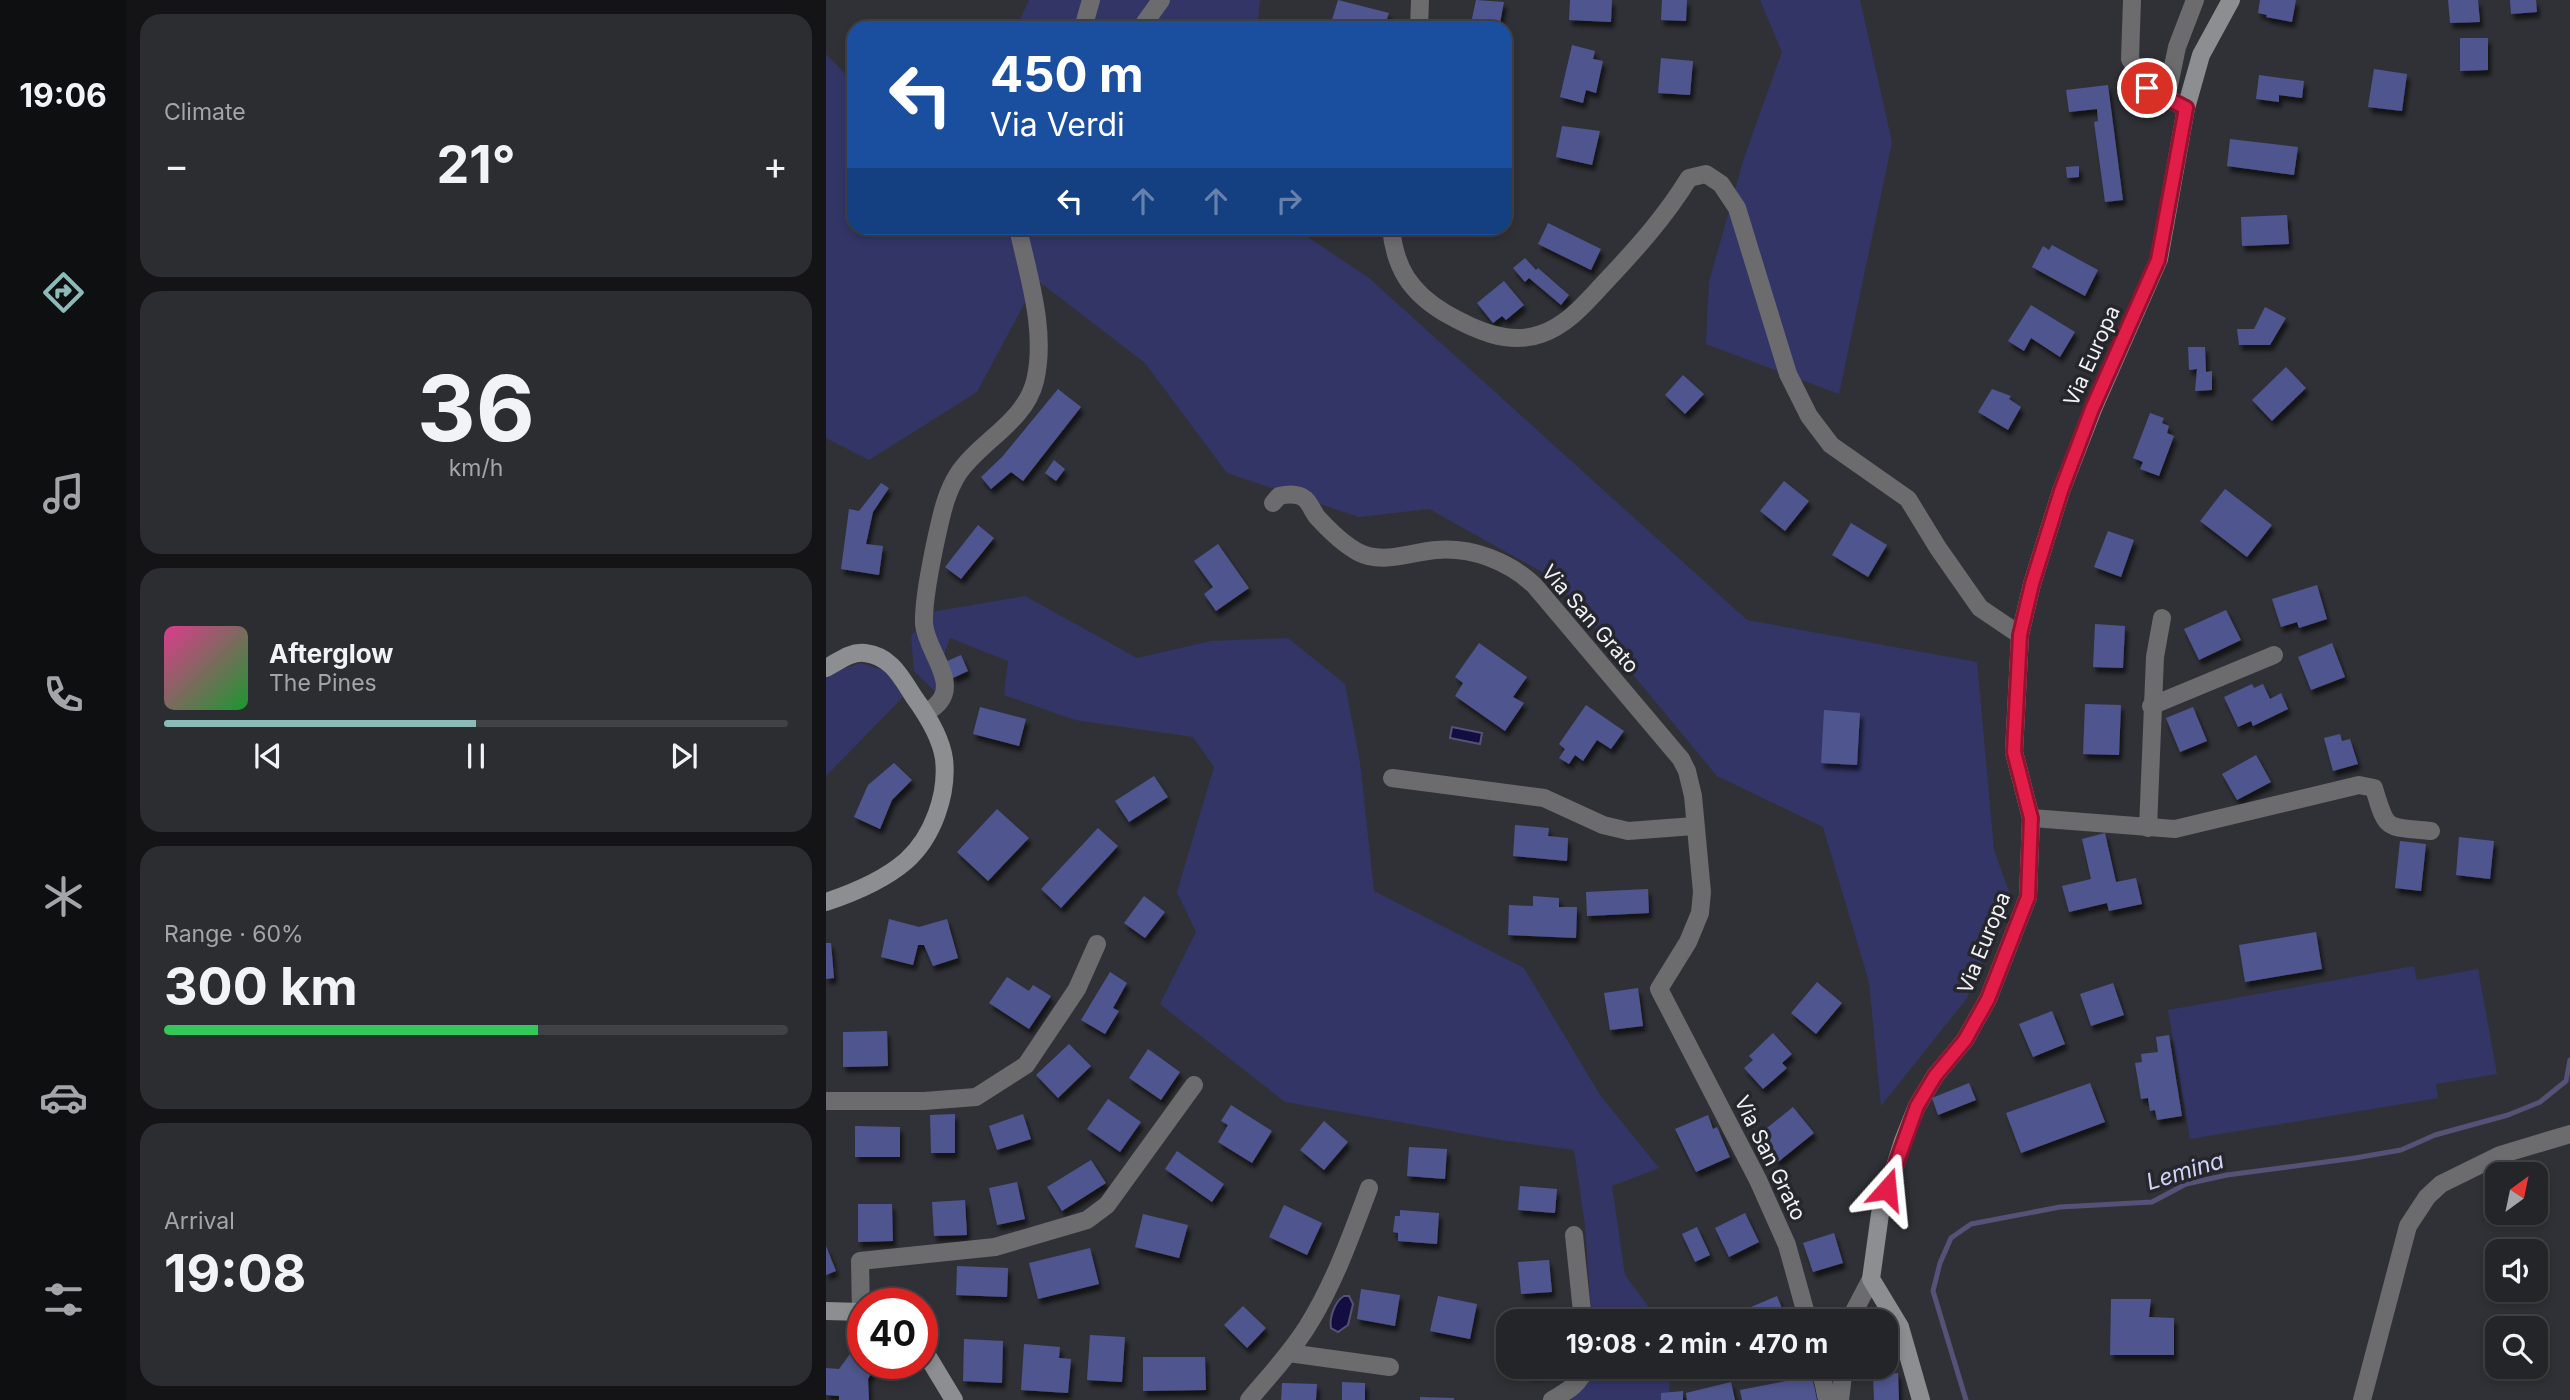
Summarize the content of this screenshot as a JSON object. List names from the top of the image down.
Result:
{
  "streets": {
    "street": ["Via Europa", "Via San Grato"]
  },
  "water": ["Lemina"],
  "north": "top right",
  "page": {
    "tabs": "19:06",
    "tile": [
      "Climate",
      ["36", "km/h"],
      ["Range · 60%", "300 km"],
      ["Arrival", "19:08"]
    ],
    "turn": ["450 m", "Via Verdi"],
    "heat": ["−", "21°", "+"],
    "song": ["Afterglow", "The Pines"],
    "limit": "40",
    "trip": "19:08 · 2 min · 470 m"
  }
}
